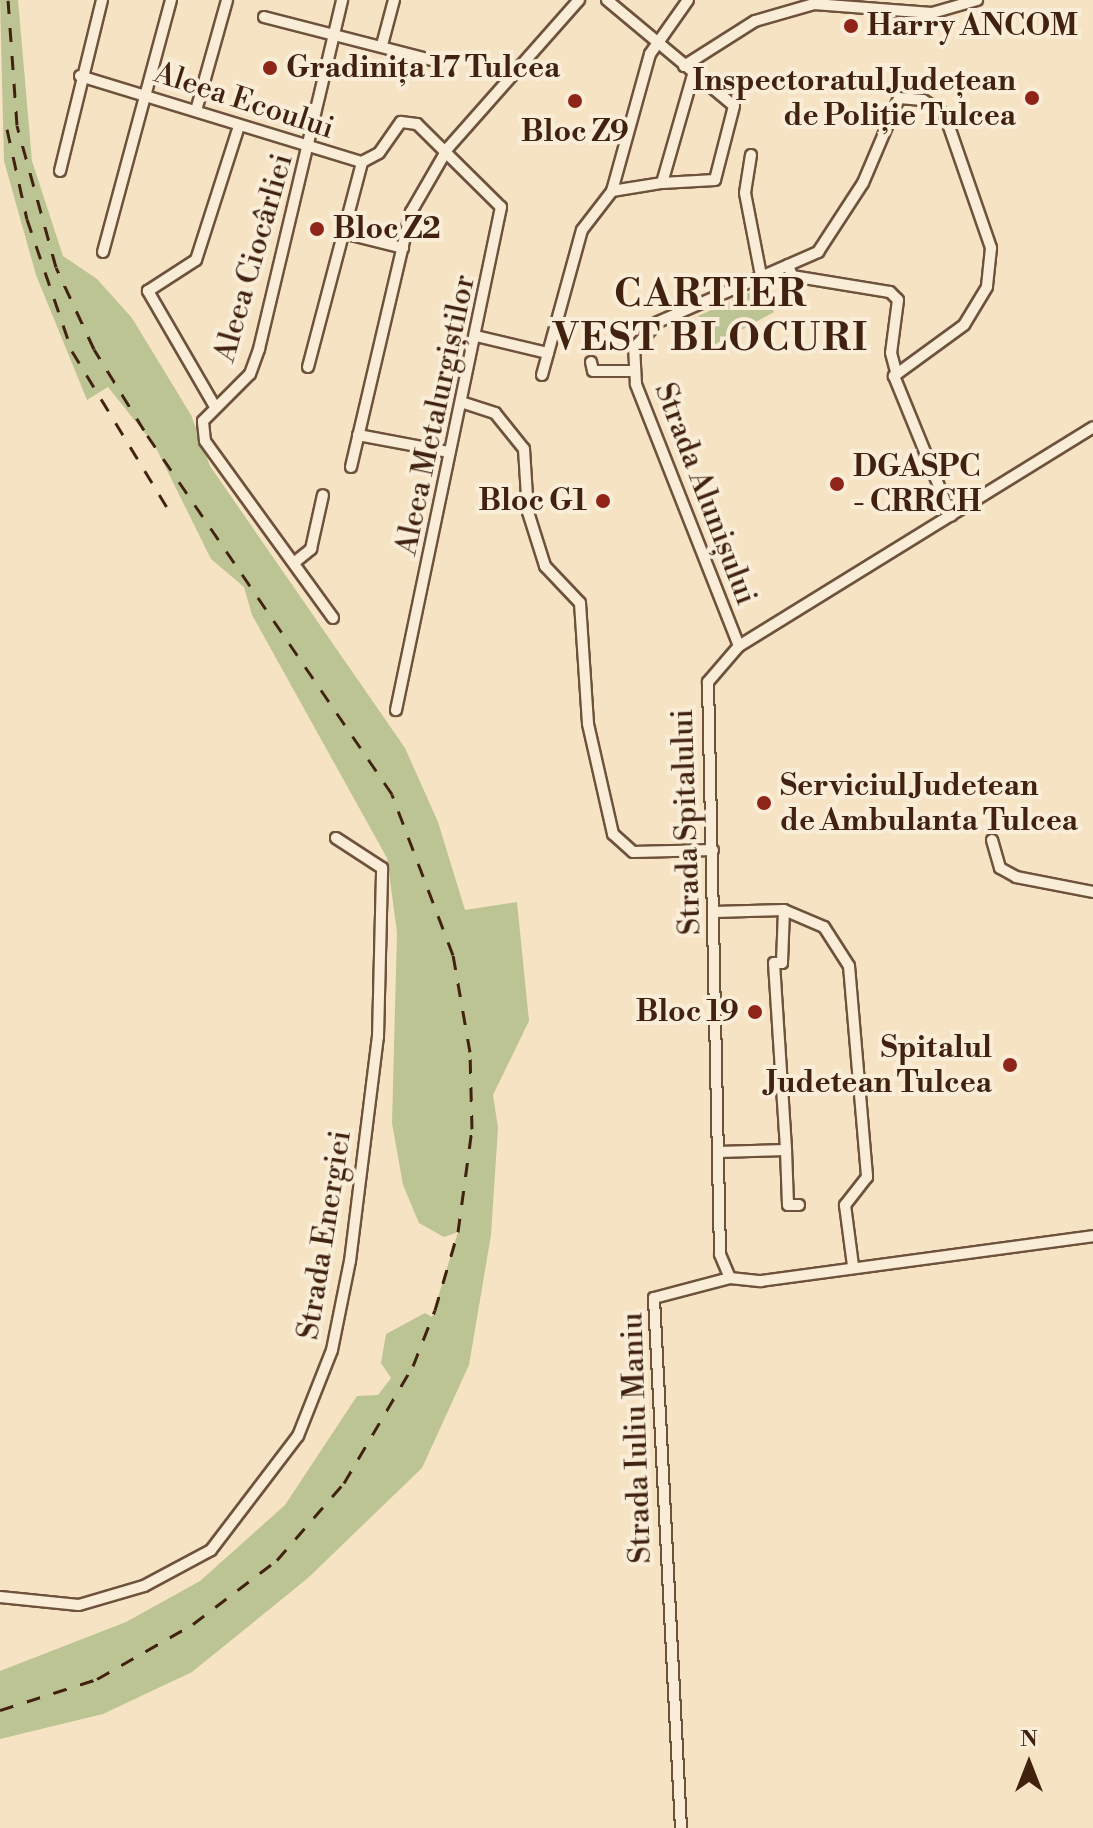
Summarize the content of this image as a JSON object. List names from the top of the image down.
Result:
{
  "streets": {
    "street": [
      "Aleea Ecoului",
      "Aleea Ciocârliei",
      "Aleea Metalurgiștilor",
      "Strada Alunișului",
      "Strada Spitalului",
      "Strada Energiei",
      "Strada Iuliu Maniu"
    ]
  },
  "crossings": [
    ["Aleea Ecoului", "Aleea Ciocârliei"],
    ["Aleea Ecoului", "Aleea Metalurgiștilor"],
    ["Strada Alunișului", "Strada Spitalului"],
    ["Strada Spitalului", "Strada Iuliu Maniu"]
  ],
  "districts": ["CARTIER VEST BLOCURI"],
  "places": [
    "Harry ANCOM",
    "Gradinița 17 Tulcea",
    "Inspectoratul Județean de Poliție Tulcea",
    "Bloc Z9",
    "Bloc Z2",
    "DGASPC - CRRCH",
    "Bloc G1",
    "Serviciul Judetean de Ambulanta Tulcea",
    "Bloc 19",
    "Spitalul Judetean Tulcea"
  ],
  "north": "top"
}
